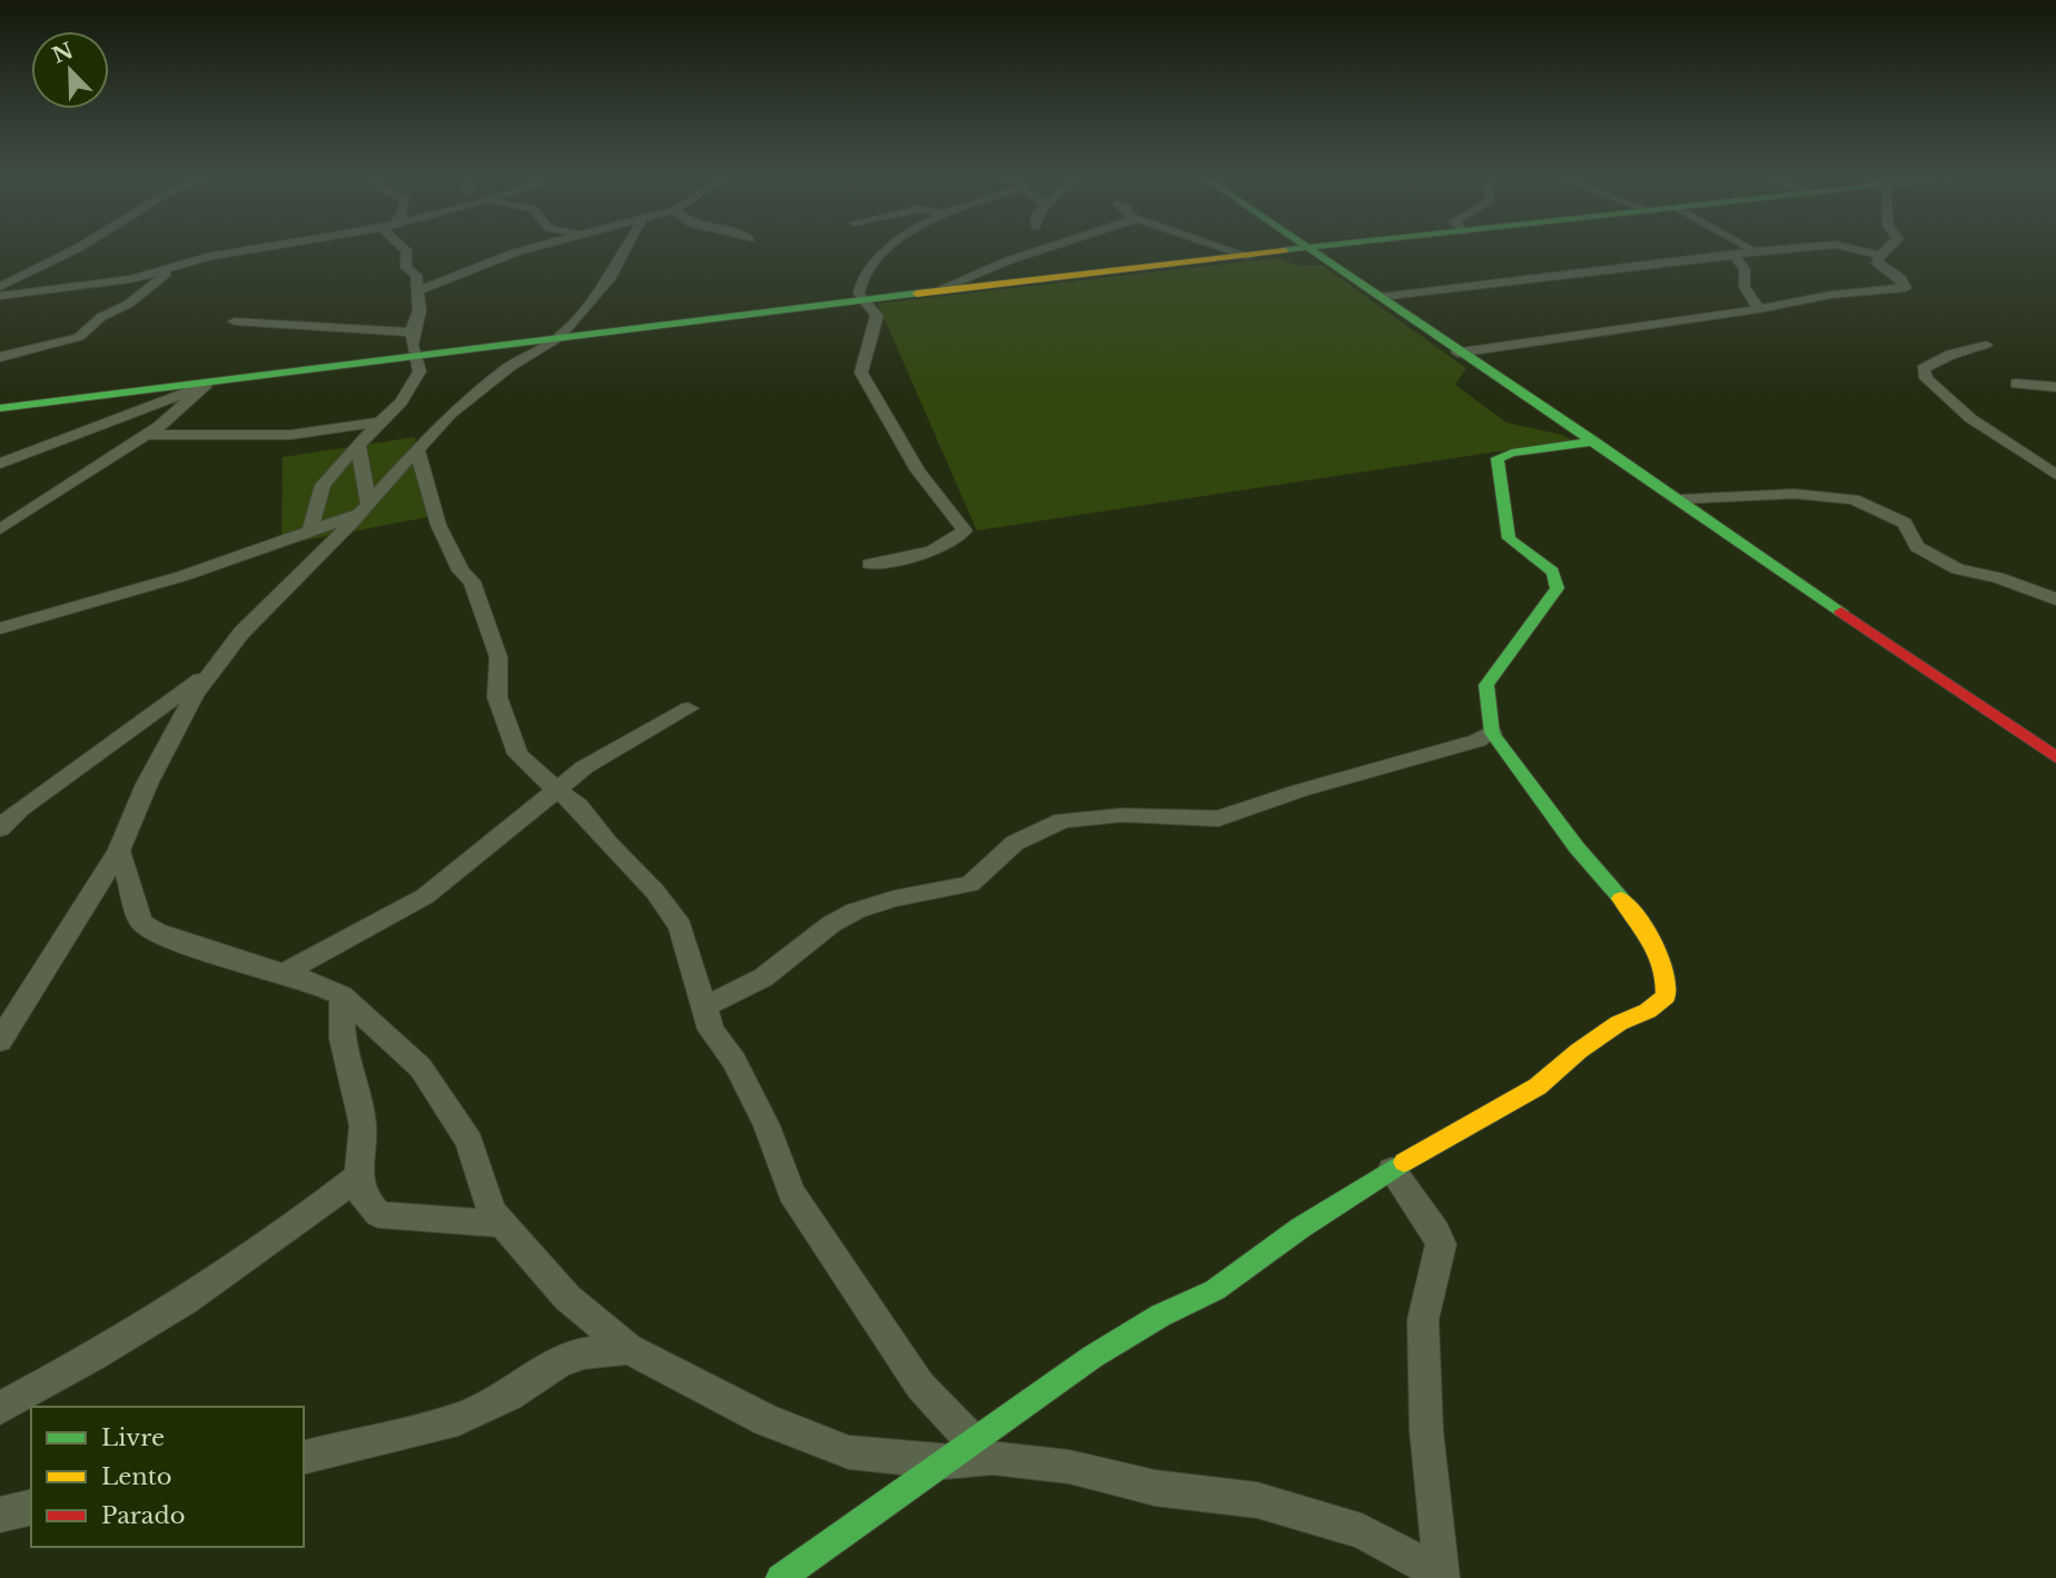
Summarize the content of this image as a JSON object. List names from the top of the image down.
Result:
{
  "legend": ["Livre", "Lento", "Parado"],
  "north": "top left"
}
